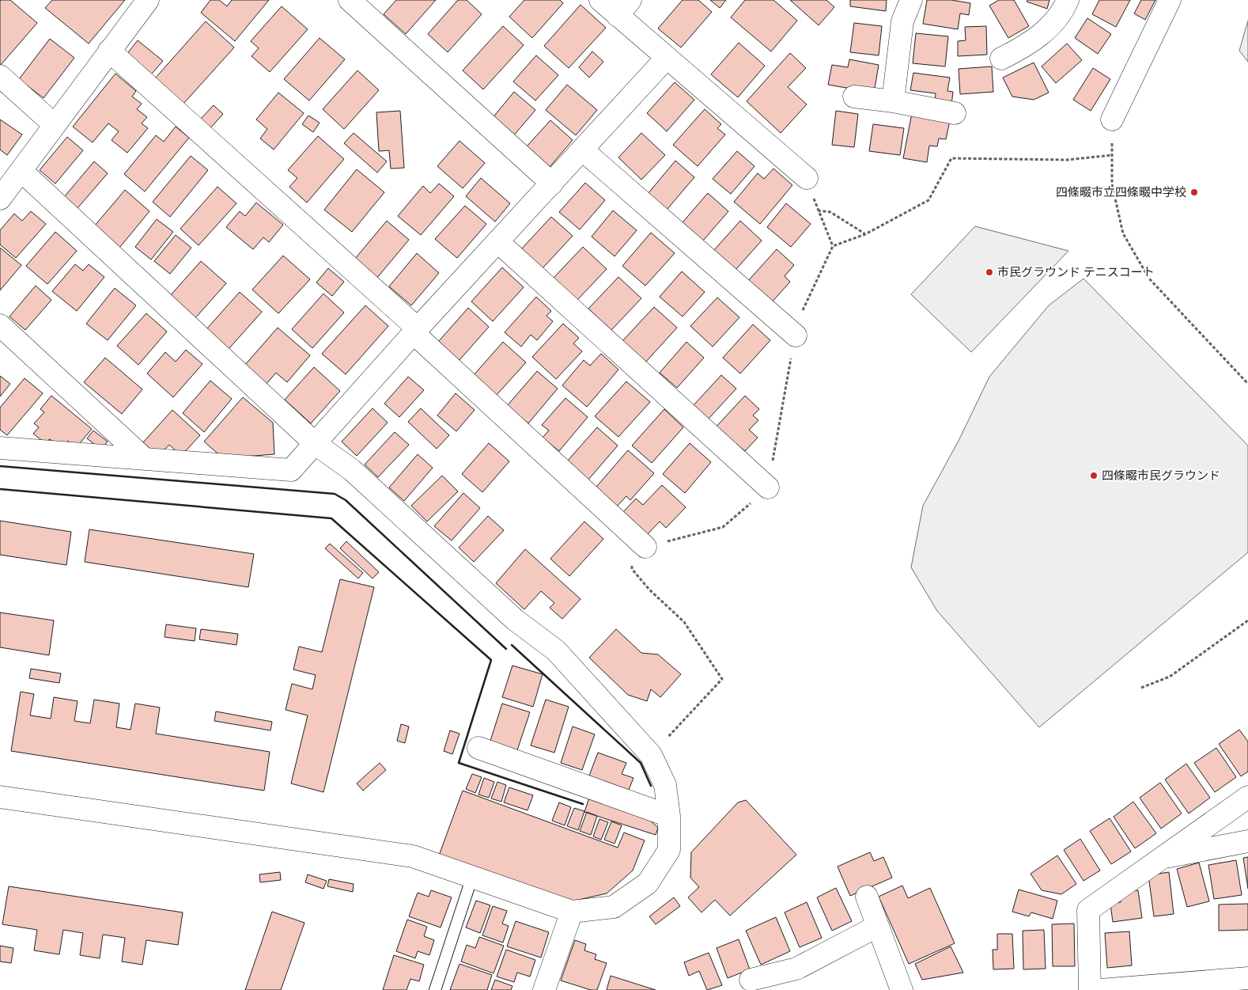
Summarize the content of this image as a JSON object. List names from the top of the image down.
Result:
{
  "places": ["四條畷市立四條畷中学校", "市民グラウンド テニスコート", "四條畷市民グラウンド"]
}
